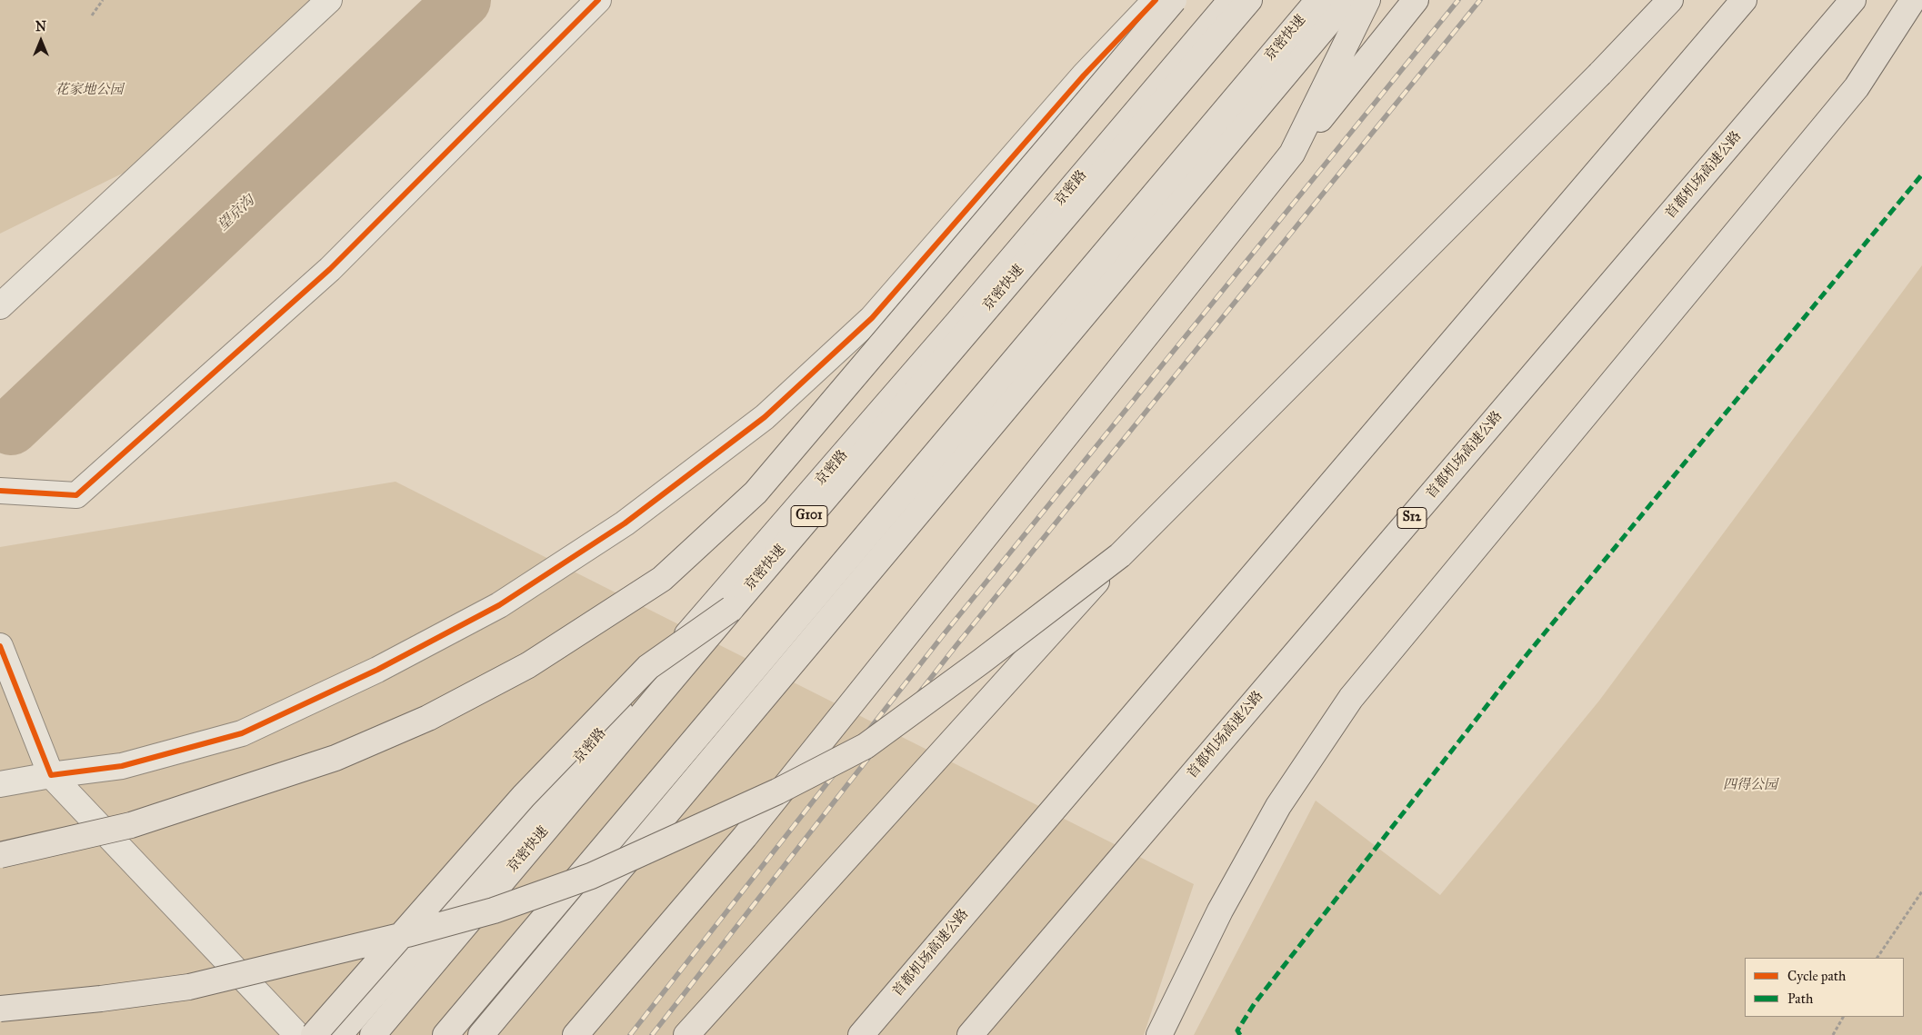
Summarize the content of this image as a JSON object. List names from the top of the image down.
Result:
{
  "streets": {
    "main road": [
      "京密快速",
      "首都机场高速公路",
      "京密路",
      "G101",
      "S12"
    ]
  },
  "water": ["望京沟"],
  "parks": ["花家地公园", "四得公园"],
  "legend": ["Cycle path", "Path"],
  "north": "top"
}
